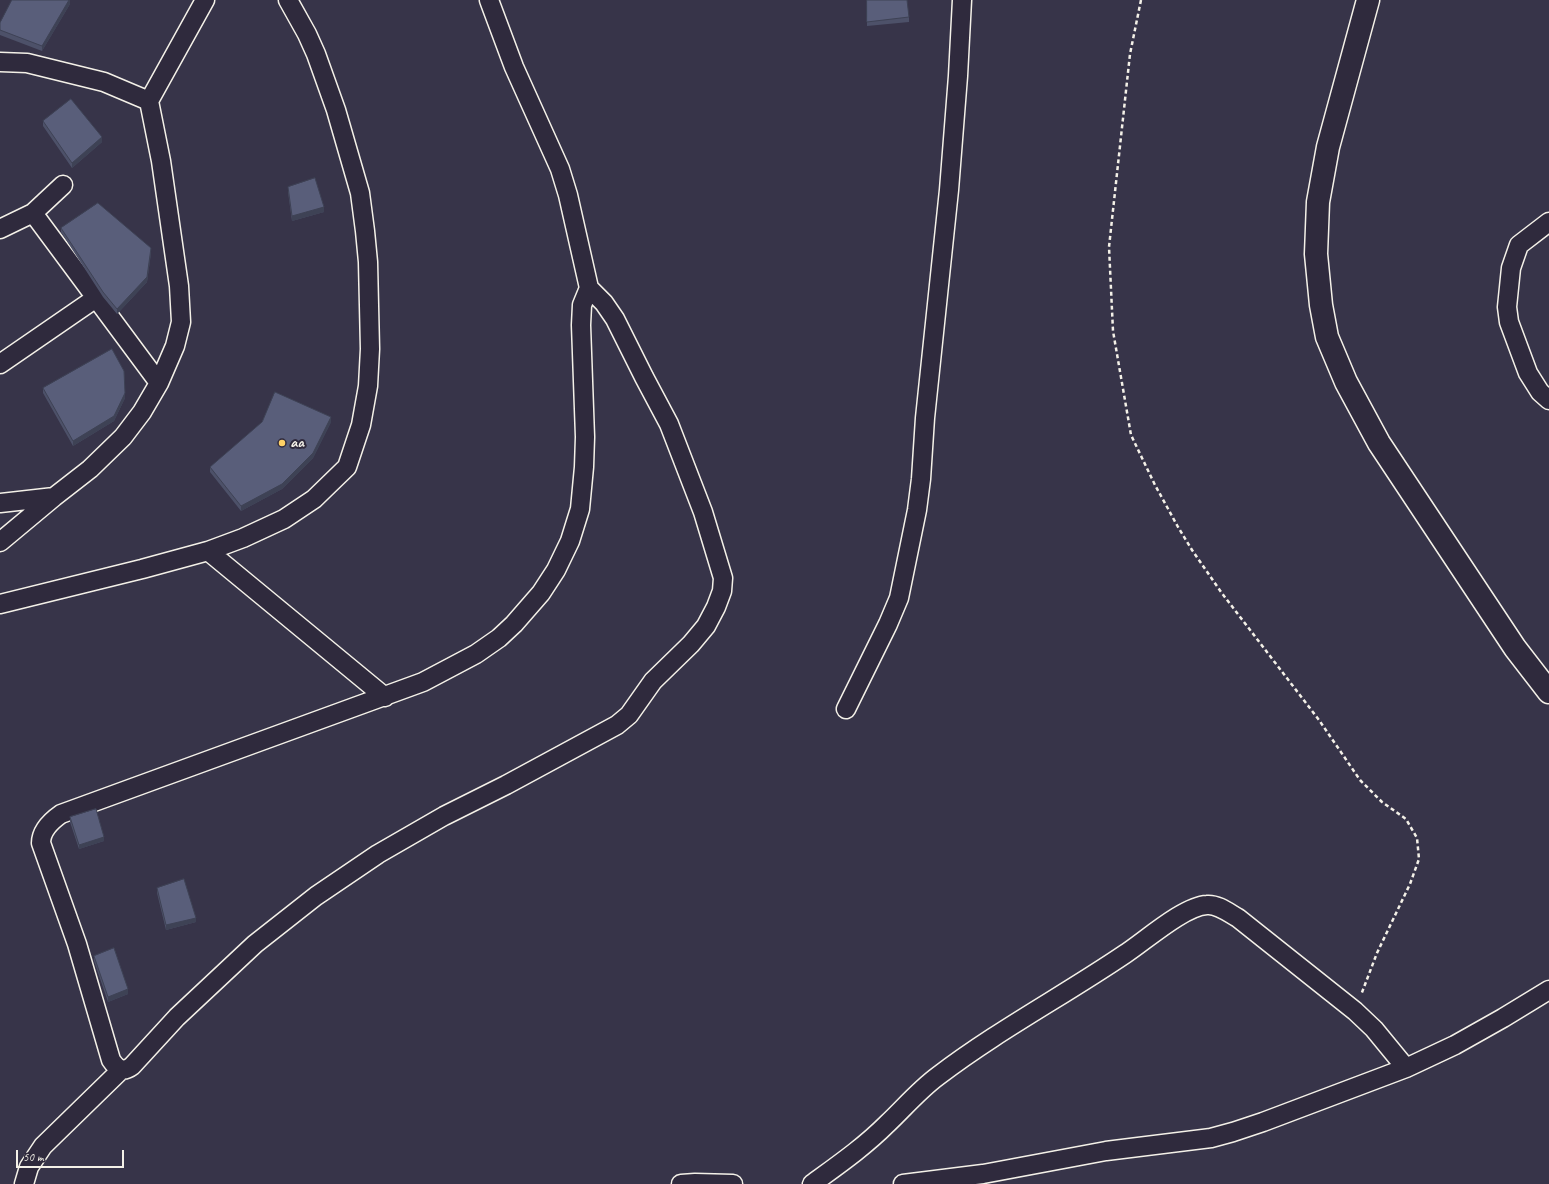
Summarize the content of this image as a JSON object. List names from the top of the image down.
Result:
{
  "places": ["aa"],
  "scale_bar": "50 m"
}
